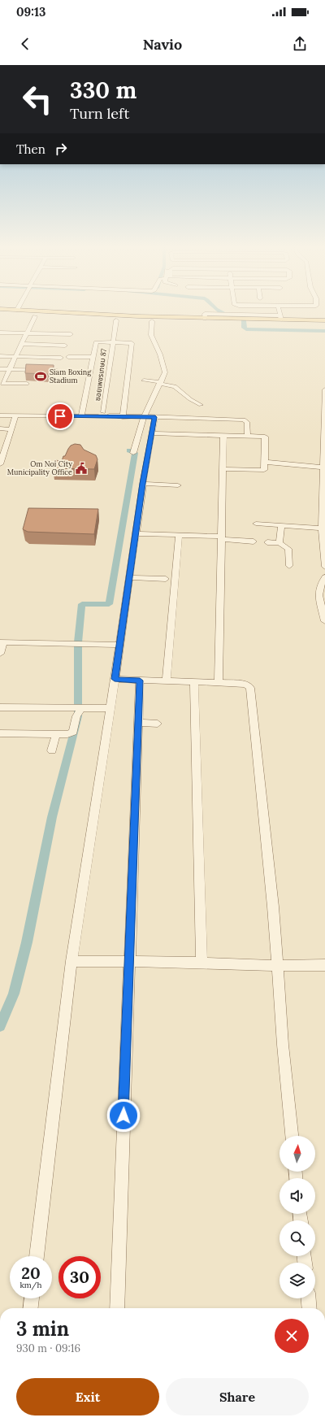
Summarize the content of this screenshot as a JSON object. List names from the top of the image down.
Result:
{
  "streets": {
    "street": ["ซอยเพชรเกษม 87"]
  },
  "places": {
    "sports": ["Siam Boxing Stadium"],
    "public building": ["Om Noi City Municipality Office"]
  },
  "north": "top",
  "page": {
    "status": "09:13",
    "header": "Navio",
    "turn": ["330 m", "Turn left"],
    "then": "Then",
    "speed": "20 km/h",
    "limit": "30",
    "heading": ["3 min", "930 m · 09:16"],
    "buttons": ["Exit", "Share"]
  }
}
